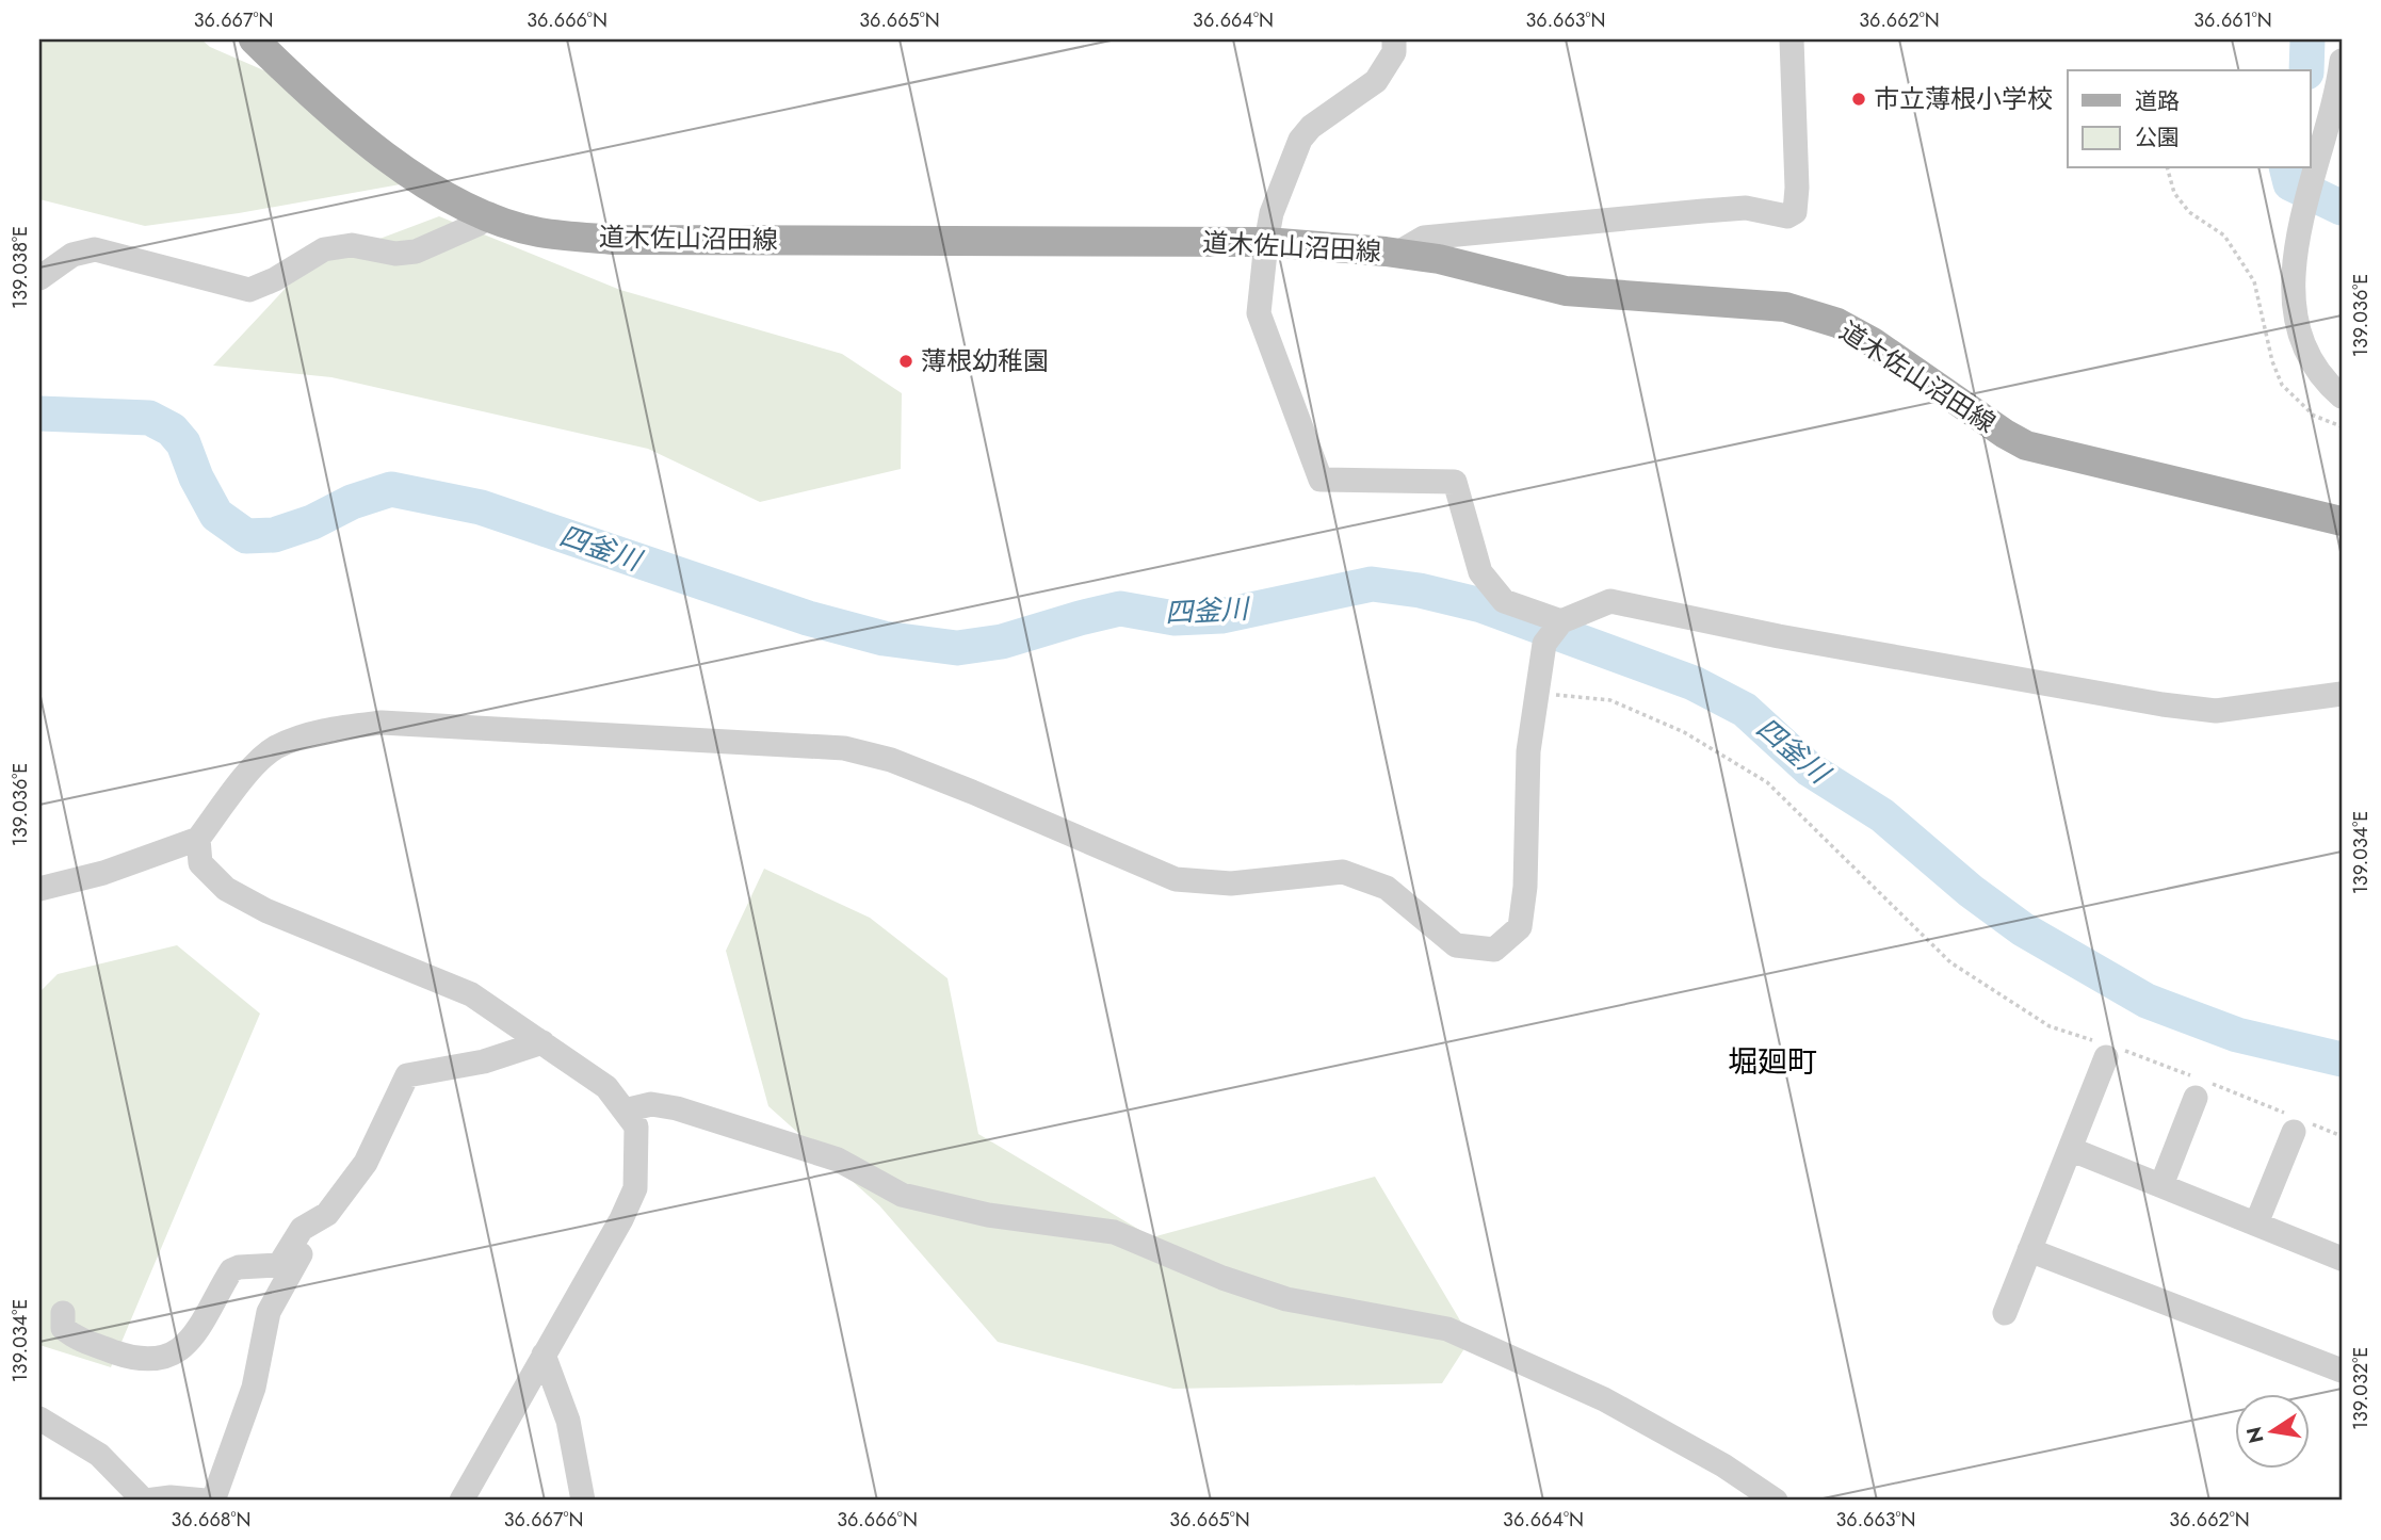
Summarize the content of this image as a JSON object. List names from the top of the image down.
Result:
{
  "streets": {
    "main road": ["道木佐山沼田線"]
  },
  "districts": ["堀廻町"],
  "water": ["四釜川"],
  "places": ["市立薄根小学校", "薄根幼稚園"],
  "legend": ["道路", "公園"],
  "north": "left",
  "coordinates": [
    "36.667°N",
    "36.666°N",
    "36.665°N",
    "36.664°N",
    "36.663°N",
    "36.662°N",
    "36.661°N",
    "139.038°E",
    "139.036°E",
    "139.034°E",
    "139.032°E",
    "36.668°N"
  ]
}
